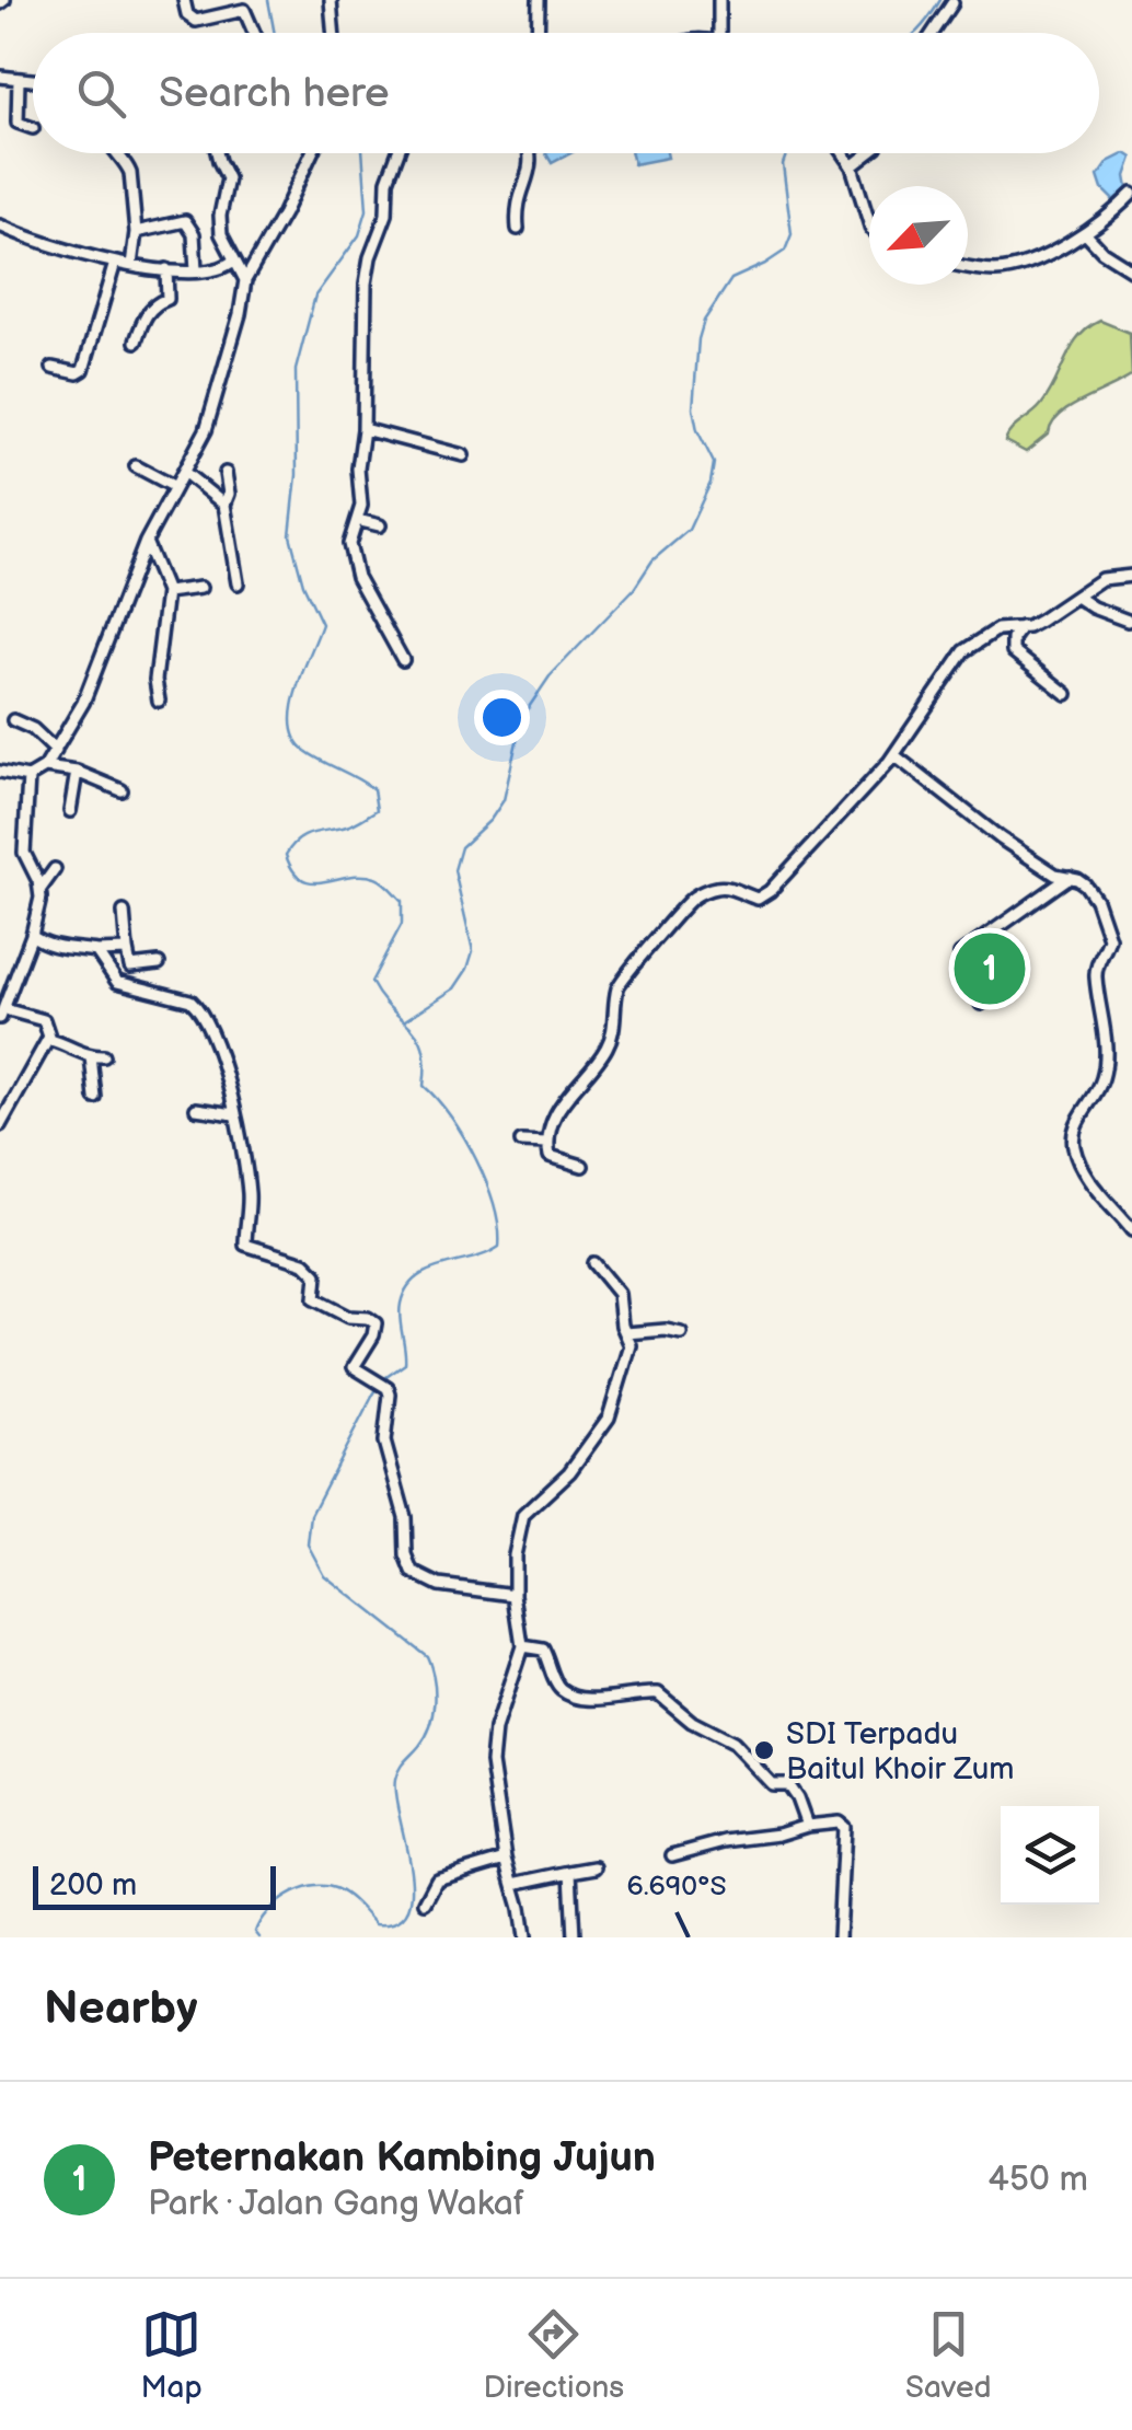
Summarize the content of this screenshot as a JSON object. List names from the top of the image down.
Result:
{
  "places": ["SDI Terpadu Baitul Khoir Zum"],
  "scale_bar": "200 m",
  "north": "bottom left",
  "page": {
    "search": "Search here",
    "pins": "1",
    "scale": "200 m",
    "heading": "Nearby",
    "list": [
      {
        "mark": "1",
        "name": "Peternakan Kambing Jujun",
        "note": "Park · Jalan Gang Wakaf",
        "value": "450 m"
      }
    ],
    "nav": ["Map", "Directions", "Saved"]
  },
  "coordinates": ["6.690°S"]
}
